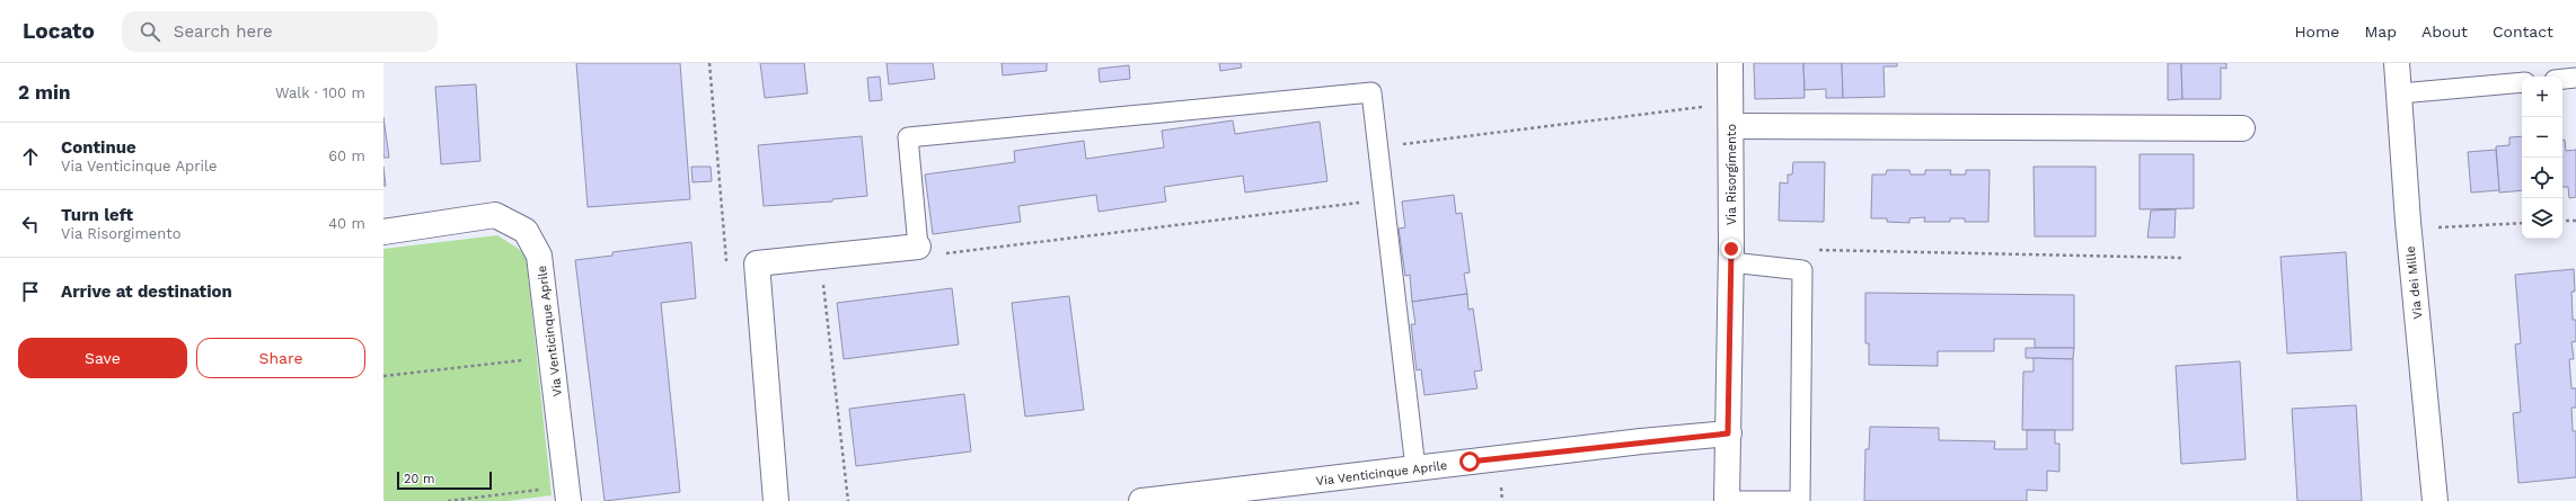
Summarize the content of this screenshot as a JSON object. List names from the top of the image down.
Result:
{
  "streets": {
    "street": ["Via Risorgimento", "Via dei Mille", "Via Venticinque Aprile"]
  },
  "crossings": [
    ["Via Risorgimento", "Via Venticinque Aprile"]
  ],
  "scale_bar": "20 m",
  "page": {
    "header": "Locato",
    "search": "Search here",
    "nav": [
      "Home",
      "Map",
      "About",
      "Contact"
    ],
    "heading": ["2 min", "Walk · 100 m"],
    "map_buttons": ["+", "−"],
    "list": [
      ["Continue", "Via Venticinque Aprile", "60 m"],
      ["Turn left", "Via Risorgimento", "40 m"],
      "Arrive at destination"
    ],
    "buttons": ["Save", "Share"],
    "scale": "20 m"
  }
}
